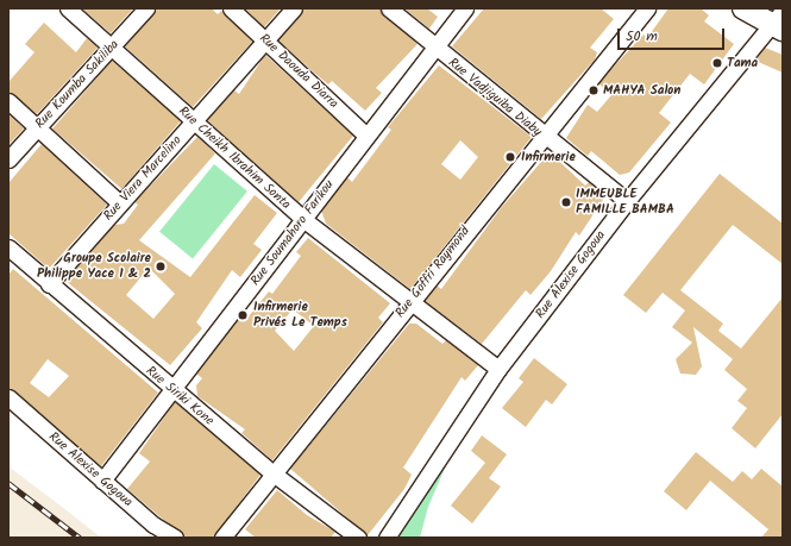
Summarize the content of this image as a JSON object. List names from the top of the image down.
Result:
{
  "streets": {
    "street": [
      "Rue Daouda Diarra",
      "Rue Koumba Sakiliba",
      "Rue Vadjiguiba Diaby",
      "Rue Cheikh Ibrahim Sonta",
      "Rue Viera Marcelino",
      "Rue Soumahoro Farikou",
      "Rue Goffri Raymond",
      "Rue Alexise Gogoua",
      "Rue Siriki Kone"
    ]
  },
  "crossings": [
    ["Rue Daouda Diarra", "Rue Viera Marcelino"],
    ["Rue Daouda Diarra", "Rue Soumahoro Farikou"],
    ["Rue Koumba Sakiliba", "Rue Cheikh Ibrahim Sonta"],
    ["Rue Vadjiguiba Diaby", "Rue Soumahoro Farikou"],
    ["Rue Vadjiguiba Diaby", "Rue Goffri Raymond"],
    ["Rue Vadjiguiba Diaby", "Rue Alexise Gogoua"],
    ["Rue Cheikh Ibrahim Sonta", "Rue Viera Marcelino"],
    ["Rue Cheikh Ibrahim Sonta", "Rue Soumahoro Farikou"],
    ["Rue Cheikh Ibrahim Sonta", "Rue Goffri Raymond"],
    ["Rue Cheikh Ibrahim Sonta", "Rue Alexise Gogoua"],
    ["Rue Viera Marcelino", "Rue Siriki Kone"],
    ["Rue Soumahoro Farikou", "Rue Alexise Gogoua"],
    ["Rue Soumahoro Farikou", "Rue Siriki Kone"],
    ["Rue Goffri Raymond", "Rue Siriki Kone"]
  ],
  "places": [
    "Tama",
    "MAHYA Salon",
    "Infirmerie",
    "IMMEUBLE FAMILLE BAMBA",
    "Groupe Scolaire Philippe Yace 1 & 2",
    "Infirmerie Privés Le Temps"
  ],
  "scale_bar": "50 m"
}
